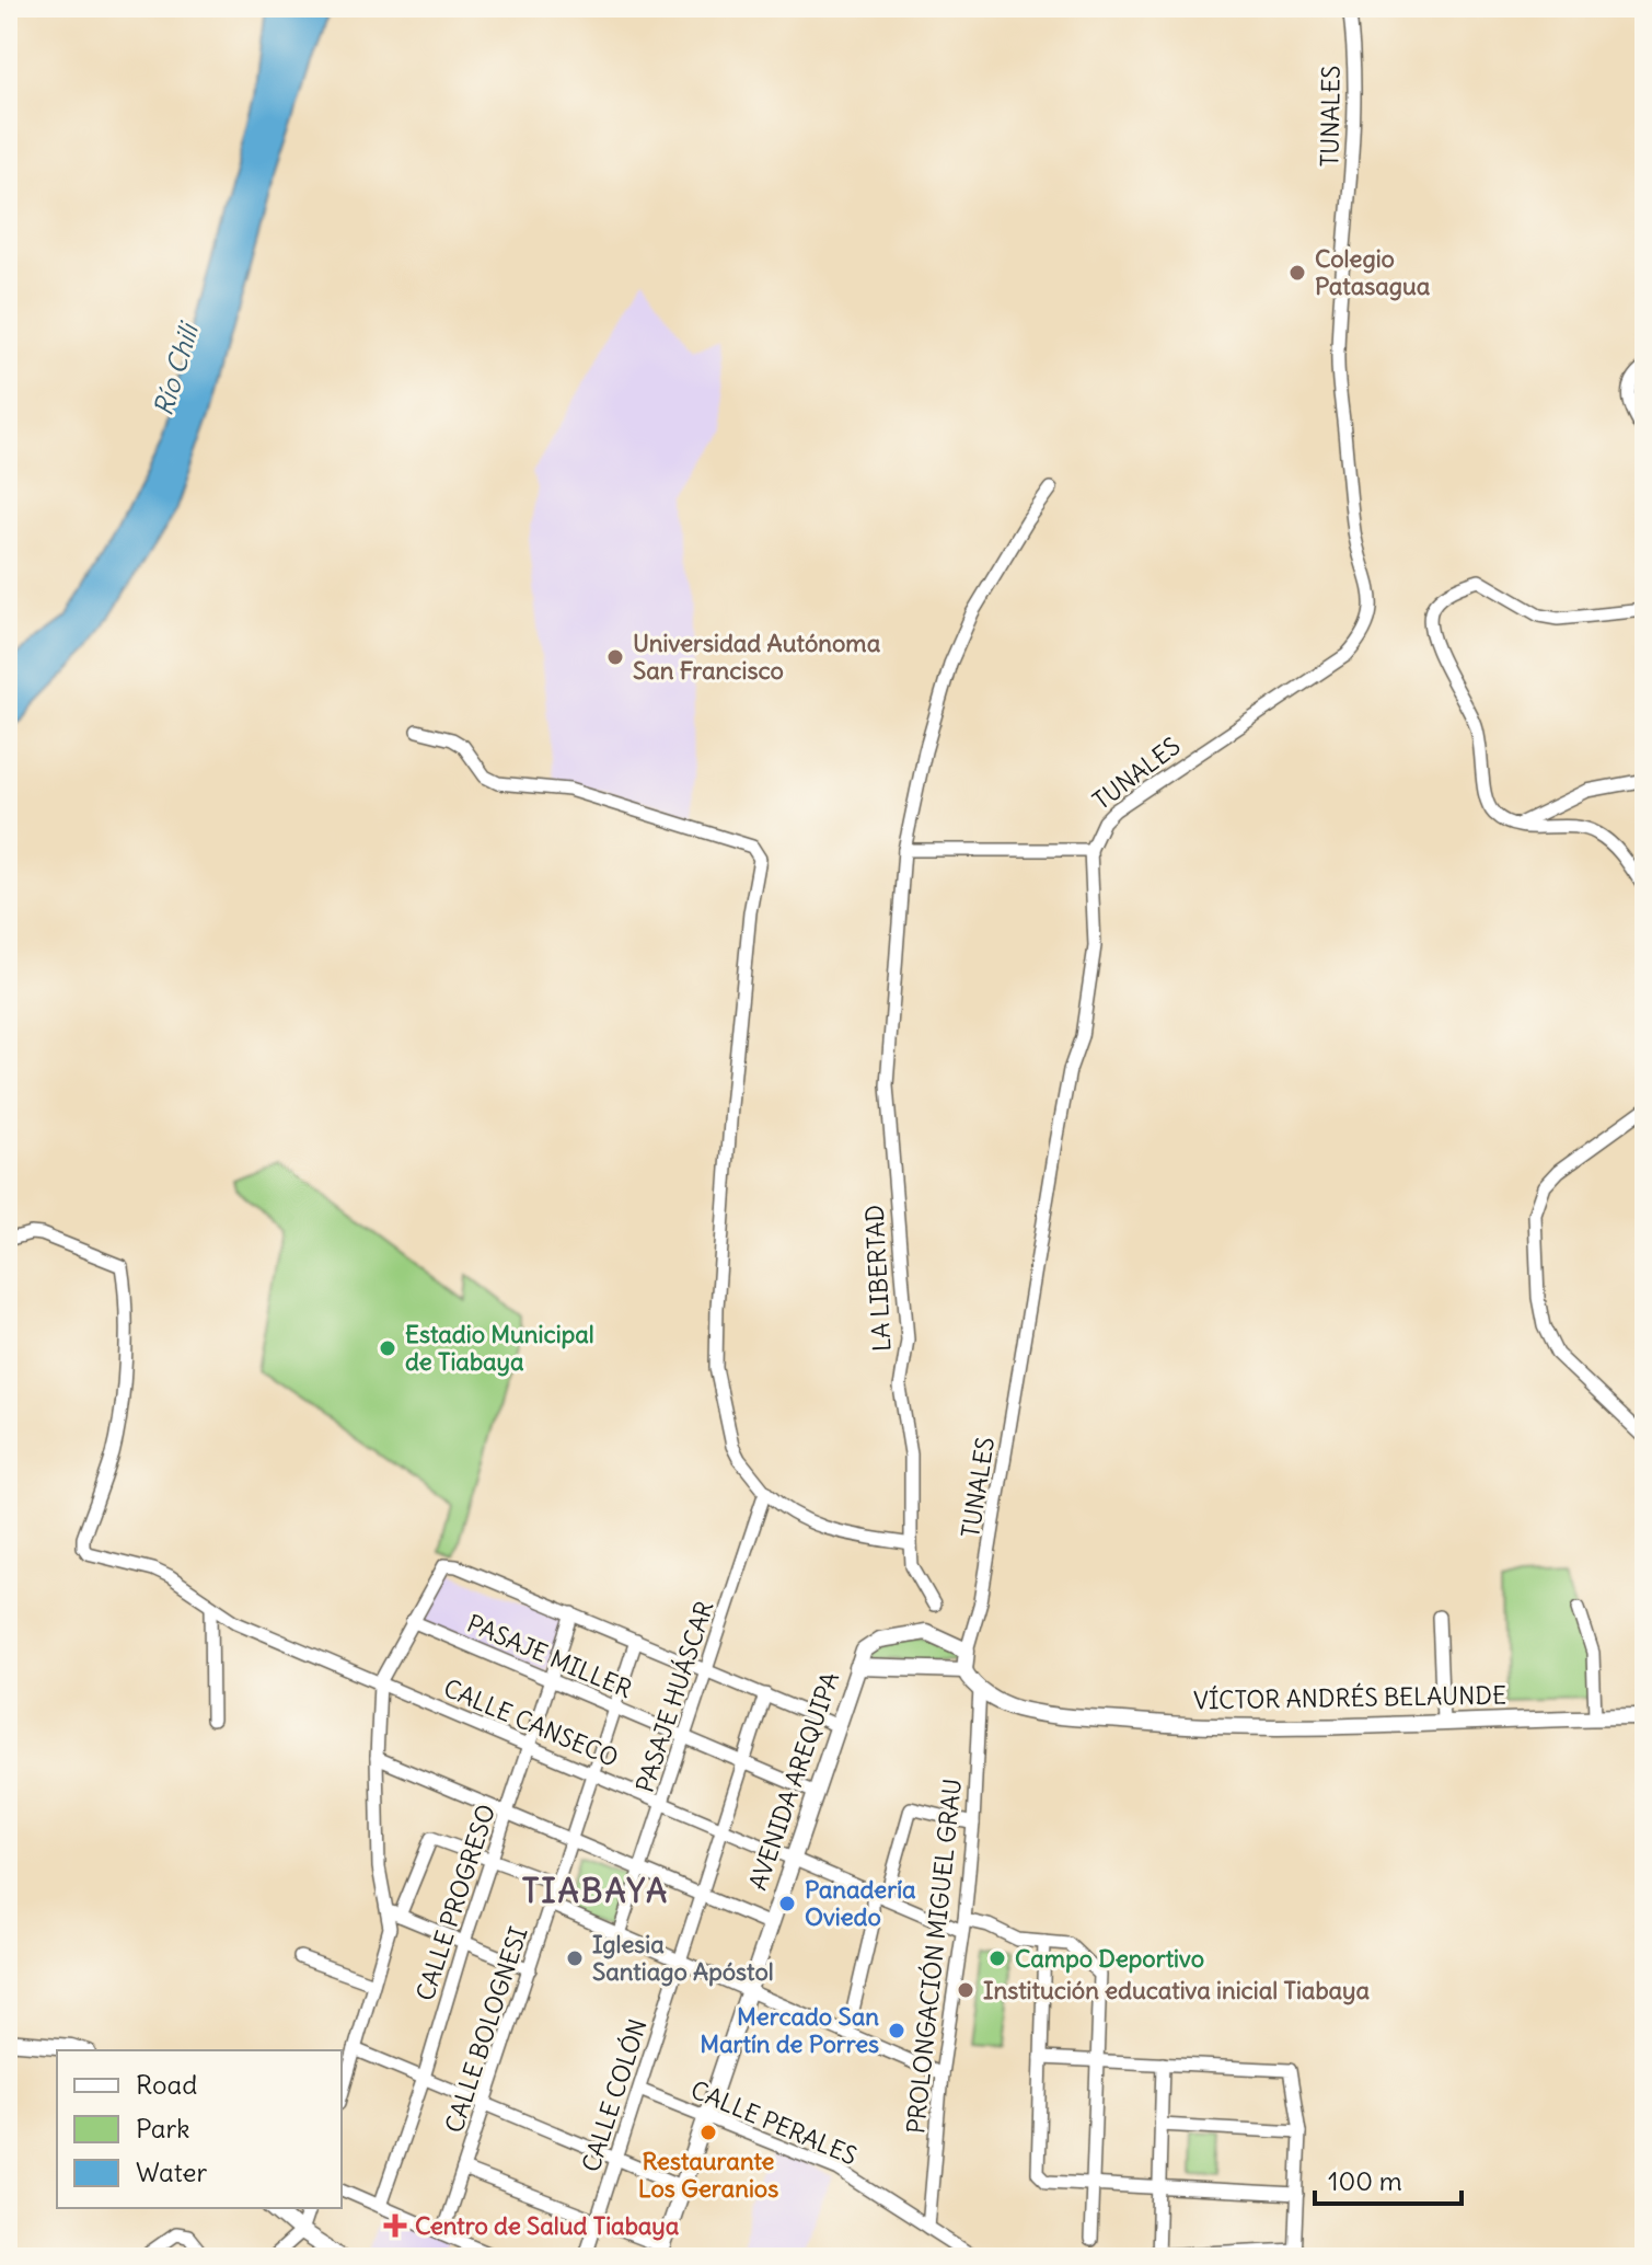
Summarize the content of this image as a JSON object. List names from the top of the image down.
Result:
{
  "streets": {
    "main road": ["VÍCTOR ANDRÉS BELAUNDE", "AVENIDA AREQUIPA"],
    "street": [
      "TUNALES",
      "LA LIBERTAD",
      "PASAJE MILLER",
      "PASAJE HUÁSCAR",
      "CALLE CANSECO",
      "CALLE PROGRESO",
      "PROLONGACIÓN MIGUEL GRAU",
      "CALLE BOLOGNESI",
      "CALLE COLÓN",
      "CALLE PERALES"
    ]
  },
  "crossings": [
    ["TUNALES", "AVENIDA AREQUIPA"],
    ["PASAJE MILLER", "PASAJE HUÁSCAR"],
    ["PASAJE MILLER", "AVENIDA AREQUIPA"],
    ["PASAJE MILLER", "CALLE PROGRESO"],
    ["PASAJE MILLER", "CALLE BOLOGNESI"],
    ["PASAJE MILLER", "CALLE COLÓN"],
    ["PASAJE HUÁSCAR", "CALLE CANSECO"],
    ["VÍCTOR ANDRÉS BELAUNDE", "AVENIDA AREQUIPA"],
    ["VÍCTOR ANDRÉS BELAUNDE", "PROLONGACIÓN MIGUEL GRAU"],
    ["CALLE CANSECO", "AVENIDA AREQUIPA"],
    ["CALLE CANSECO", "CALLE PROGRESO"],
    ["CALLE CANSECO", "PROLONGACIÓN MIGUEL GRAU"],
    ["CALLE CANSECO", "CALLE BOLOGNESI"],
    ["CALLE CANSECO", "CALLE COLÓN"],
    ["AVENIDA AREQUIPA", "CALLE PERALES"],
    ["PROLONGACIÓN MIGUEL GRAU", "CALLE PERALES"],
    ["CALLE COLÓN", "CALLE PERALES"]
  ],
  "districts": ["TIABAYA"],
  "water": ["Río Chili"],
  "places": {
    "other": [
      "Colegio Patasagua",
      "Universidad Autónoma San Francisco",
      "Estadio Municipal de Tiabaya",
      "Panadería Oviedo",
      "Iglesia Santiago Apóstol",
      "Campo Deportivo",
      "Institución educativa inicial Tiabaya",
      "Mercado San Martín de Porres",
      "Restaurante Los Geranios"
    ],
    "health": ["Centro de Salud Tiabaya"]
  },
  "legend": ["Road", "Park", "Water"],
  "scale_bar": "100 m"
}
